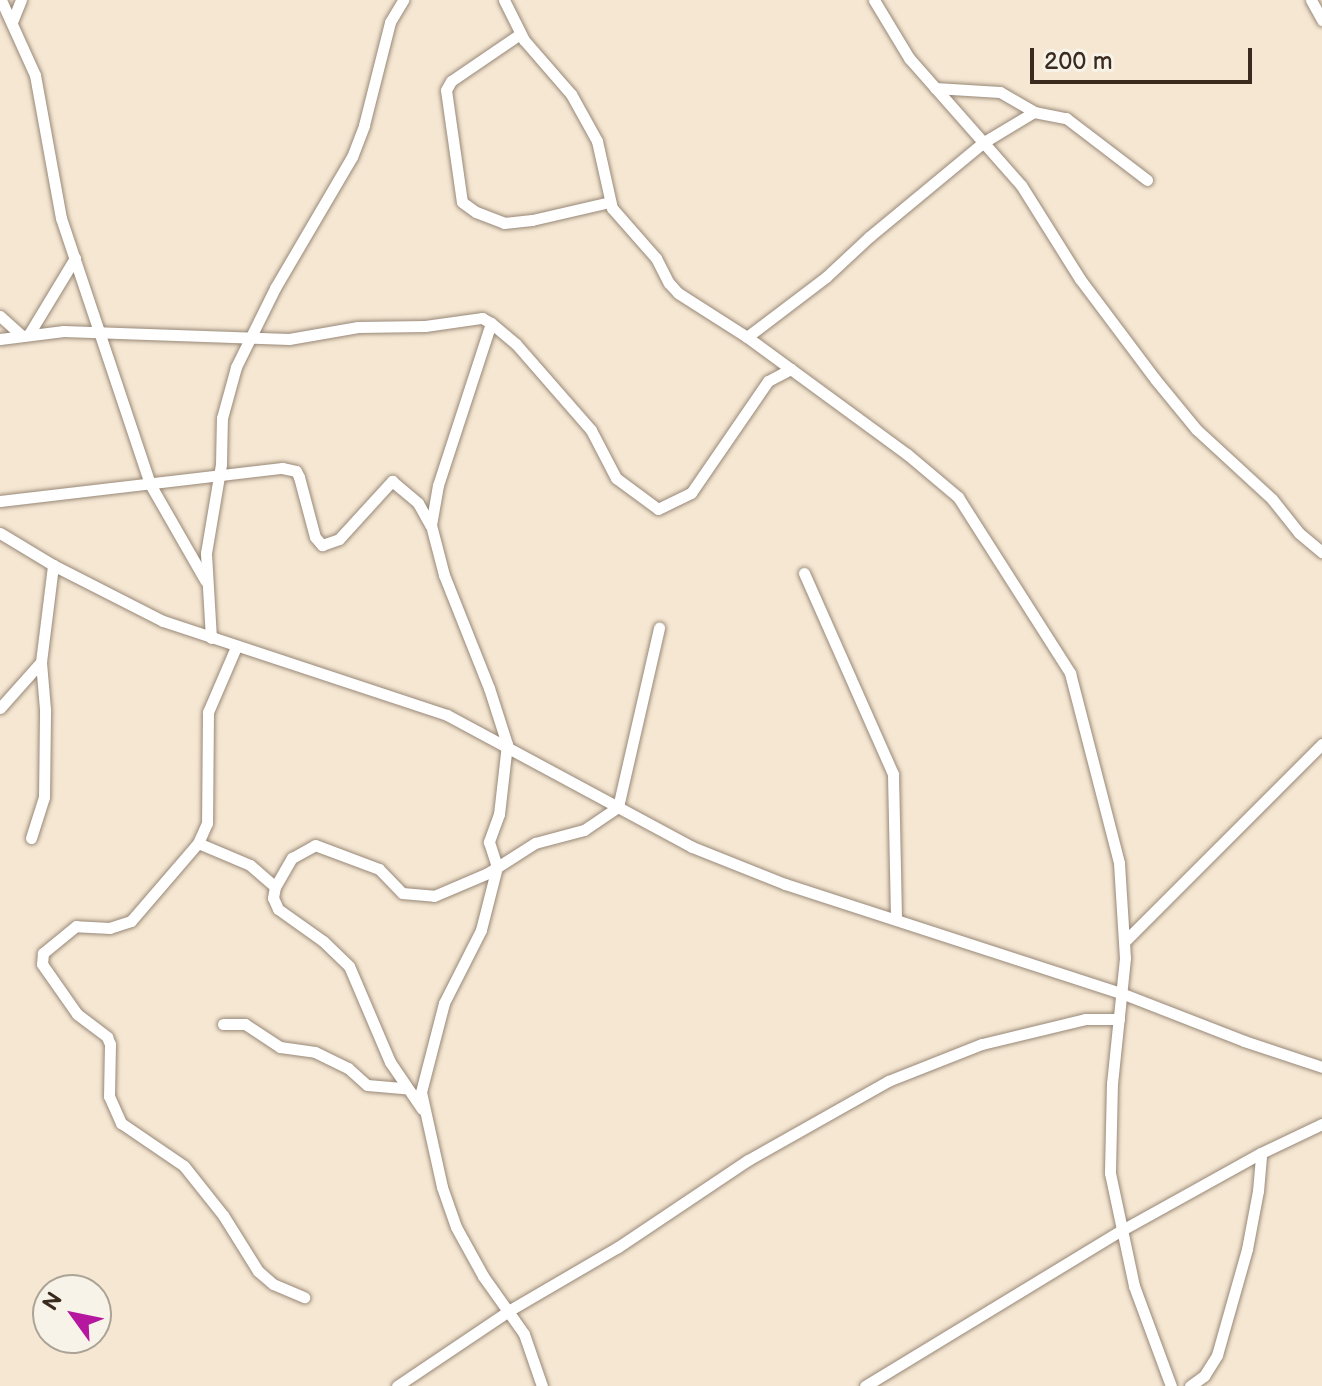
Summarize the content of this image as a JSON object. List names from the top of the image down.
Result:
{
  "scale_bar": "200 m",
  "north": "top left"
}
